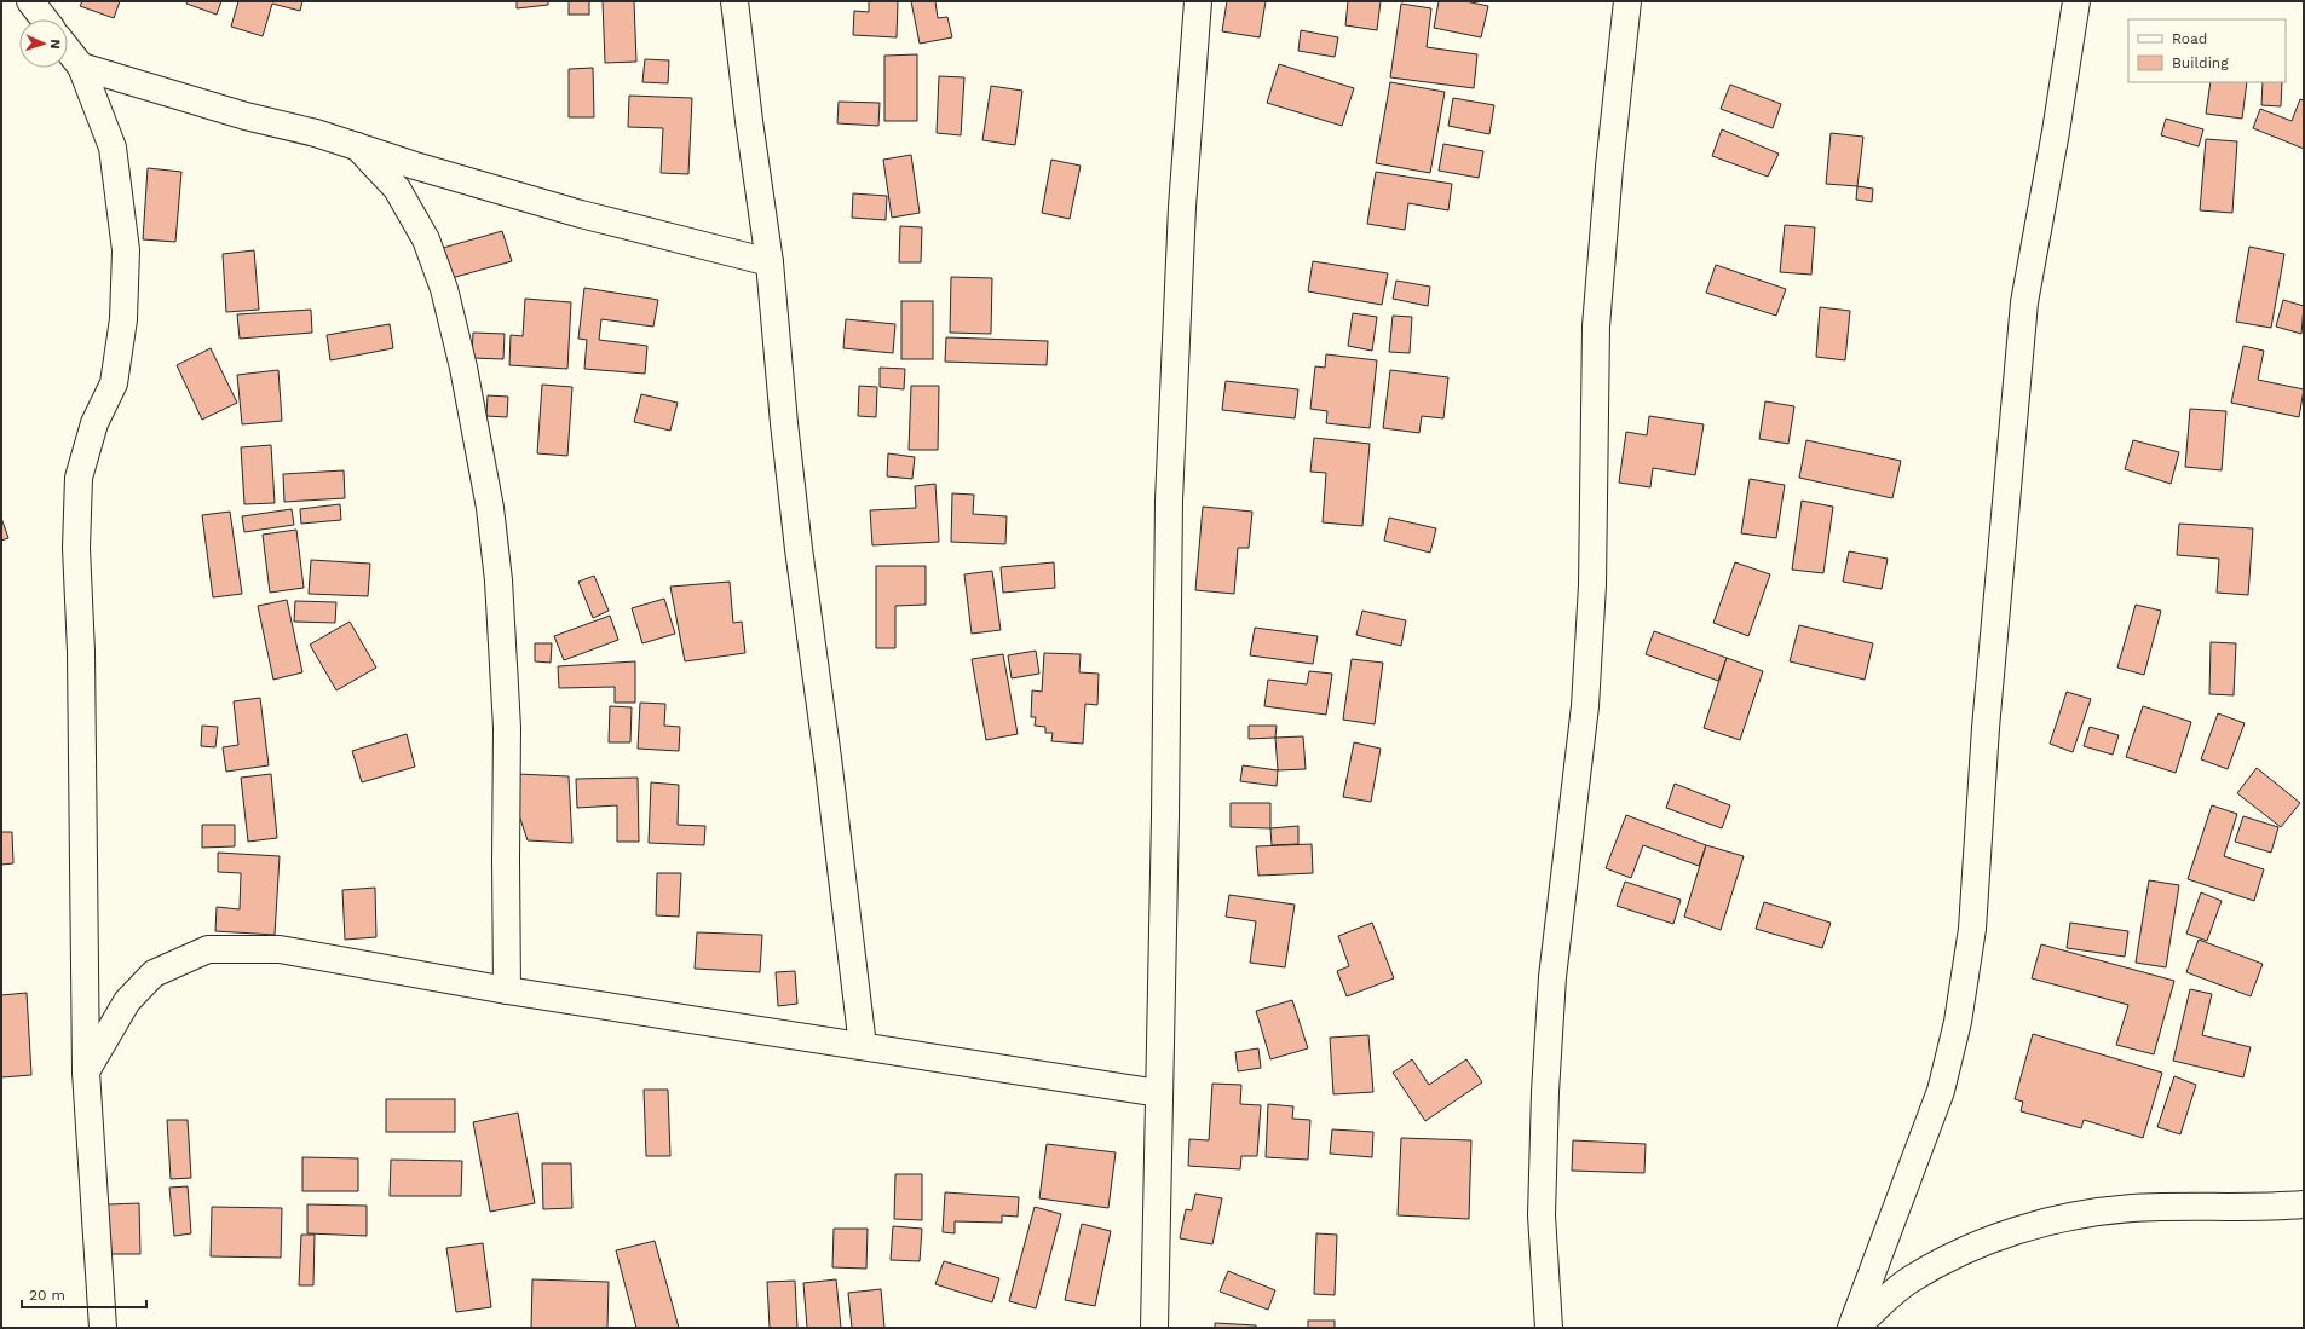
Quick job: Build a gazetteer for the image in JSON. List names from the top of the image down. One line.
{"legend":["Road","Building"],"scale_bar":"20 m","north":"right"}
